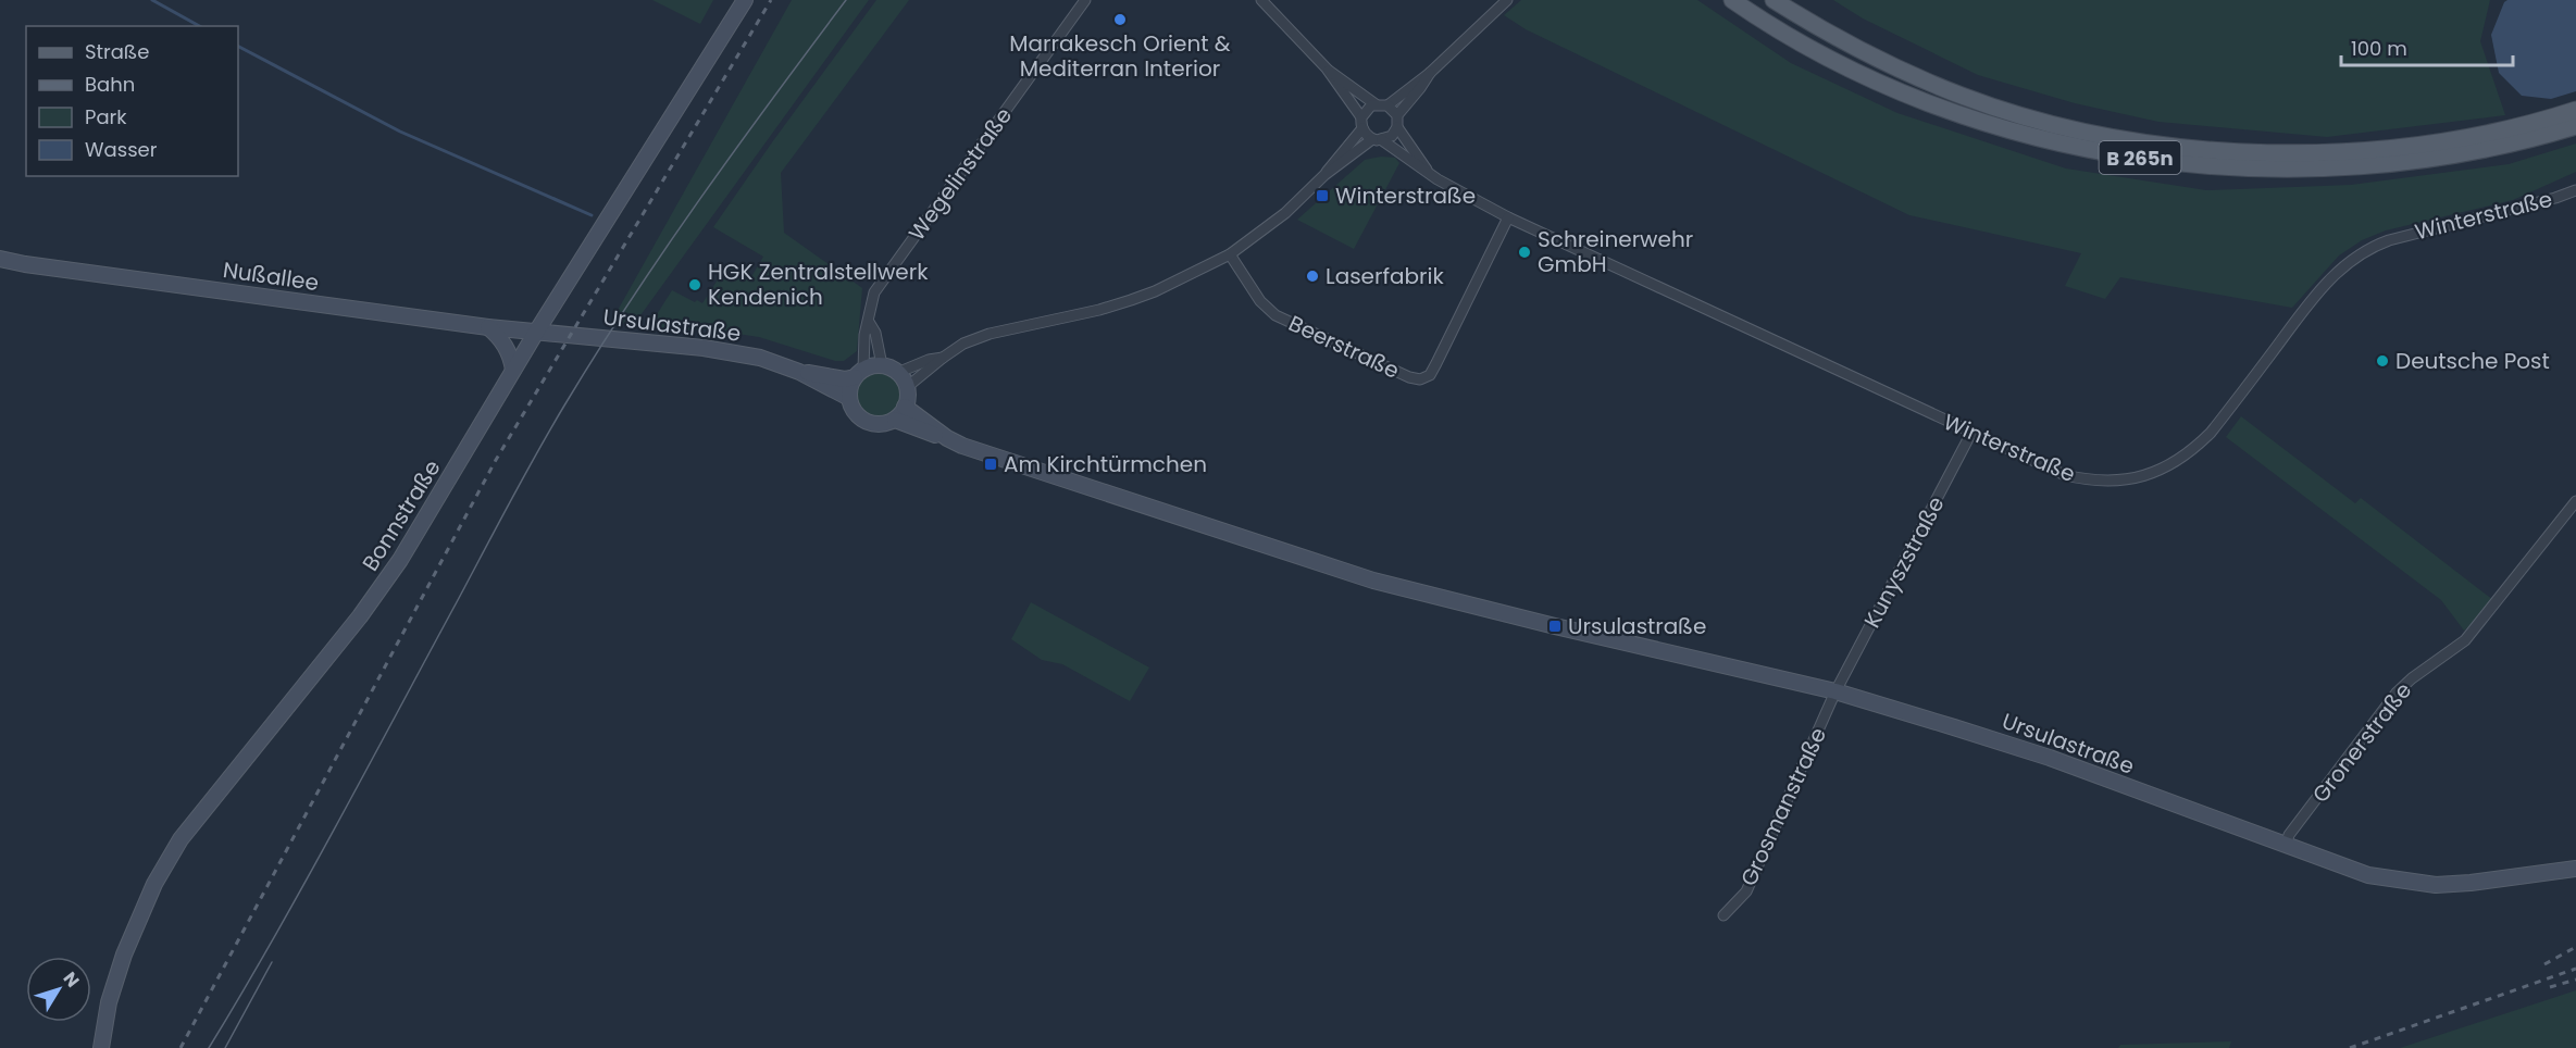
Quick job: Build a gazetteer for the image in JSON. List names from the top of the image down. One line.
{"streets":{"main road":["B 265n"],"street":["Wegelinstraße","Winterstraße","Nußallee","Ursulastraße","Beerstraße","Bonnstraße","Kunyszstraße","Gronerstraße","Grosmanstraße"]},"crossings":[["Wegelinstraße","Ursulastraße"],["Winterstraße","Beerstraße"],["Winterstraße","Kunyszstraße"],["Nußallee","Ursulastraße"],["Nußallee","Bonnstraße"],["Ursulastraße","Bonnstraße"],["Ursulastraße","Kunyszstraße"],["Ursulastraße","Gronerstraße"],["Ursulastraße","Grosmanstraße"],["Kunyszstraße","Grosmanstraße"]],"places":{"other":["Marrakesch Orient & Mediterran Interior","Schreinerwehr GmbH","Laserfabrik","HGK Zentralstellwerk Kendenich","Deutsche Post"],"transit":["Winterstraße","Am Kirchtürmchen","Ursulastraße"]},"legend":["Straße","Bahn","Park","Wasser"],"scale_bar":"100 m","north":"top right"}
